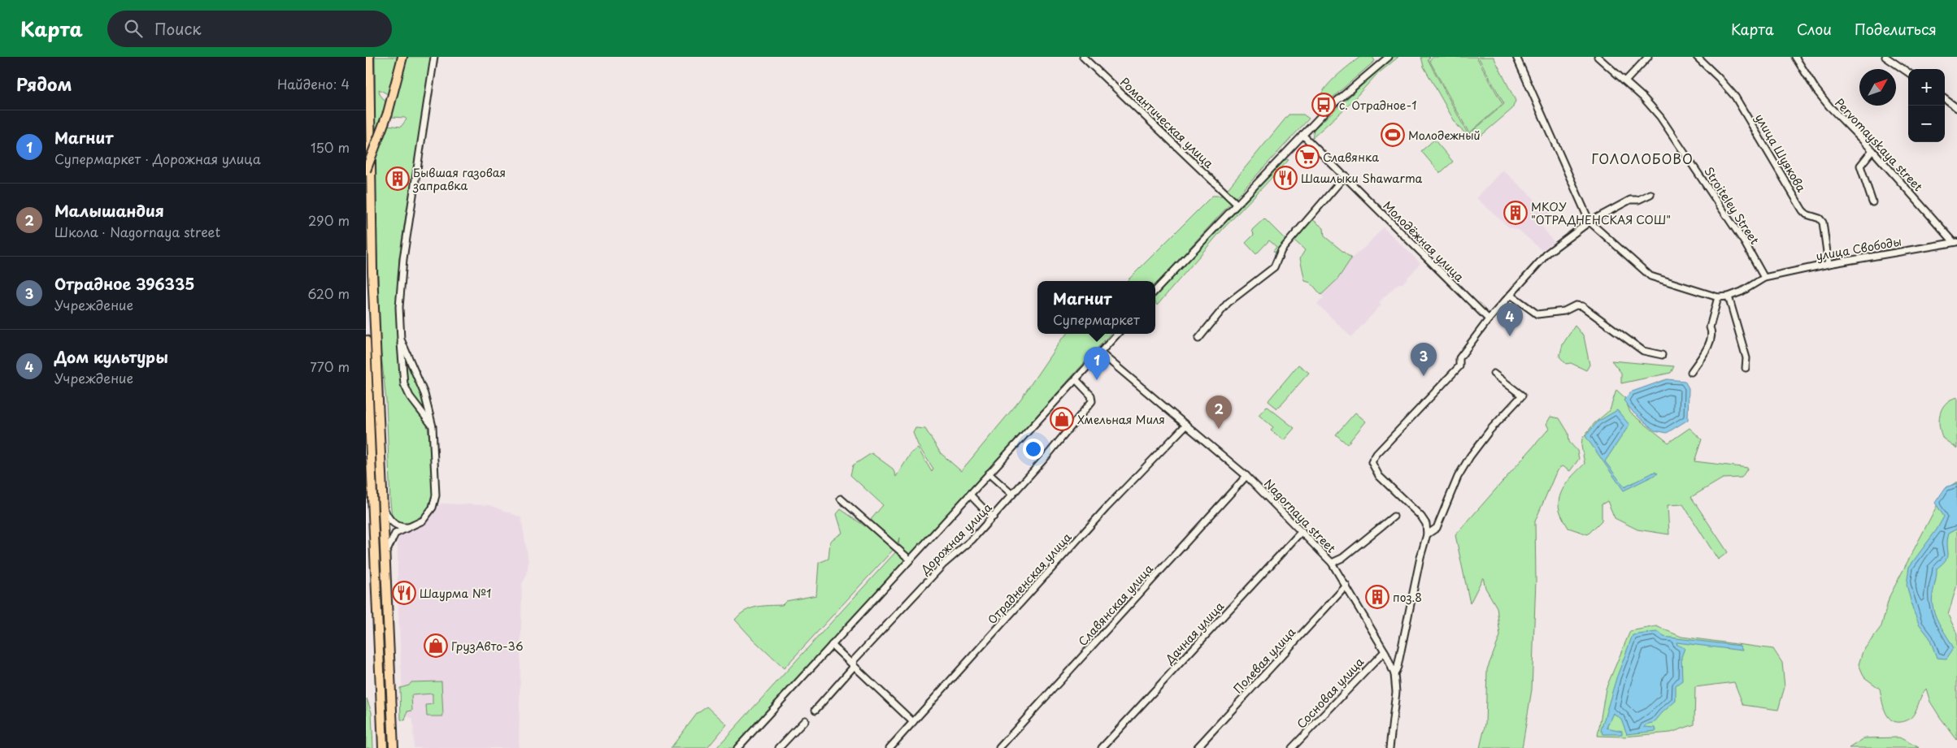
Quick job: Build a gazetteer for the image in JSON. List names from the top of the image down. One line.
{"streets":{"street":["Романтическая улица","Pervomayskaya street","улица Шуякова","Stroiteley Street","Молодёжная улица","улица Свободы","Nagornaya street","Дорожная улица","Отрадненская улица","Славянская улица","Дачная улица","Полевая улица","Сосновая улица"]},"crossings":[["Pervomayskaya street","улица Свободы"],["улица Шуякова","улица Свободы"],["Stroiteley Street","улица Свободы"],["Nagornaya street","Отрадненская улица"],["Nagornaya street","Славянская улица"],["Nagornaya street","Дачная улица"],["Nagornaya street","Полевая улица"],["Nagornaya street","Сосновая улица"]],"districts":["ГОЛОЛОБОВО"],"places":{"bus stop":["с. Отрадное-1"],"sports":["Молодежный"],"supermarket":["Славянка"],"restaurant":["Шашлыки Shawarma","Шаурма №1"],"building":["Бывшая газовая заправка","МКОУ \"ОТРАДНЕНСКАЯ СОШ\"","поз.8"],"shop":["Хмельная Миля","ГрузАвто-36"]},"north":"top right","page":{"header":"Карта","search":"Поиск","nav":["Карта","Слои","Поделиться"],"heading":["Рядом","Найдено: 4"],"map_buttons":["+","−"],"list":[{"mark":"1","name":"Магнит","note":"Супермаркет · Дорожная улица","value":"150 m"},{"mark":"2","name":"Малышандия","note":"Школа · Nagornaya street","value":"290 m"},{"mark":"3","name":"Отрадное 396335","note":"Учреждение","value":"620 m"},{"mark":"4","name":"Дом культуры","note":"Учреждение","value":"770 m"}],"popup":["Магнит","Супермаркет"],"pins":["4","3","1","2"]}}
